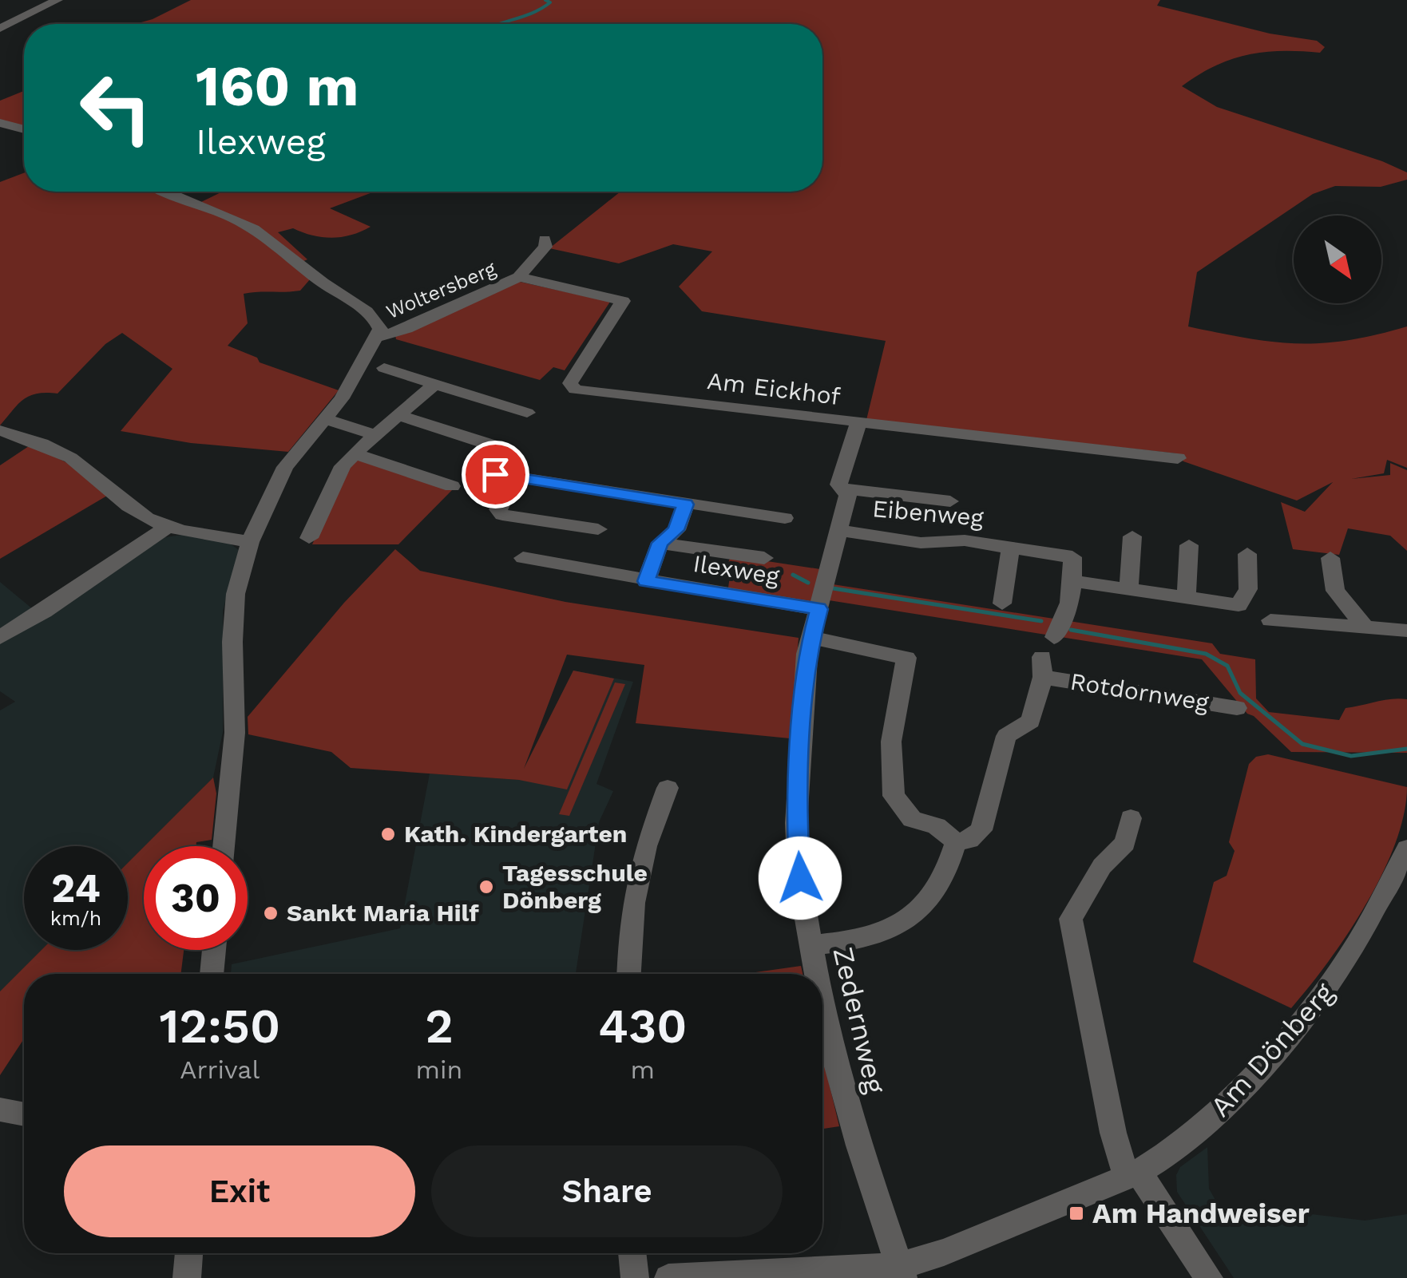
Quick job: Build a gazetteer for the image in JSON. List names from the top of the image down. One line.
{"streets":{"street":["Woltersberg","Am Eickhof","Eibenweg","Ilexweg","Rotdornweg","Zedernweg","Am Dönberg"]},"crossings":[["Woltersberg","Am Eickhof"],["Am Eickhof","Zedernweg"],["Eibenweg","Zedernweg"],["Ilexweg","Zedernweg"],["Zedernweg","Am Dönberg"]],"places":{"other":["Kath. Kindergarten","Tagesschule Dönberg","Sankt Maria Hilf"],"transit":["Am Handweiser"]},"north":"bottom right","page":{"turn":["160 m","Ilexweg"],"speed":"24 km/h","limit":"30","eta":["12:50","Arrival","2","min","430","m"],"buttons":["Exit","Share"]}}
